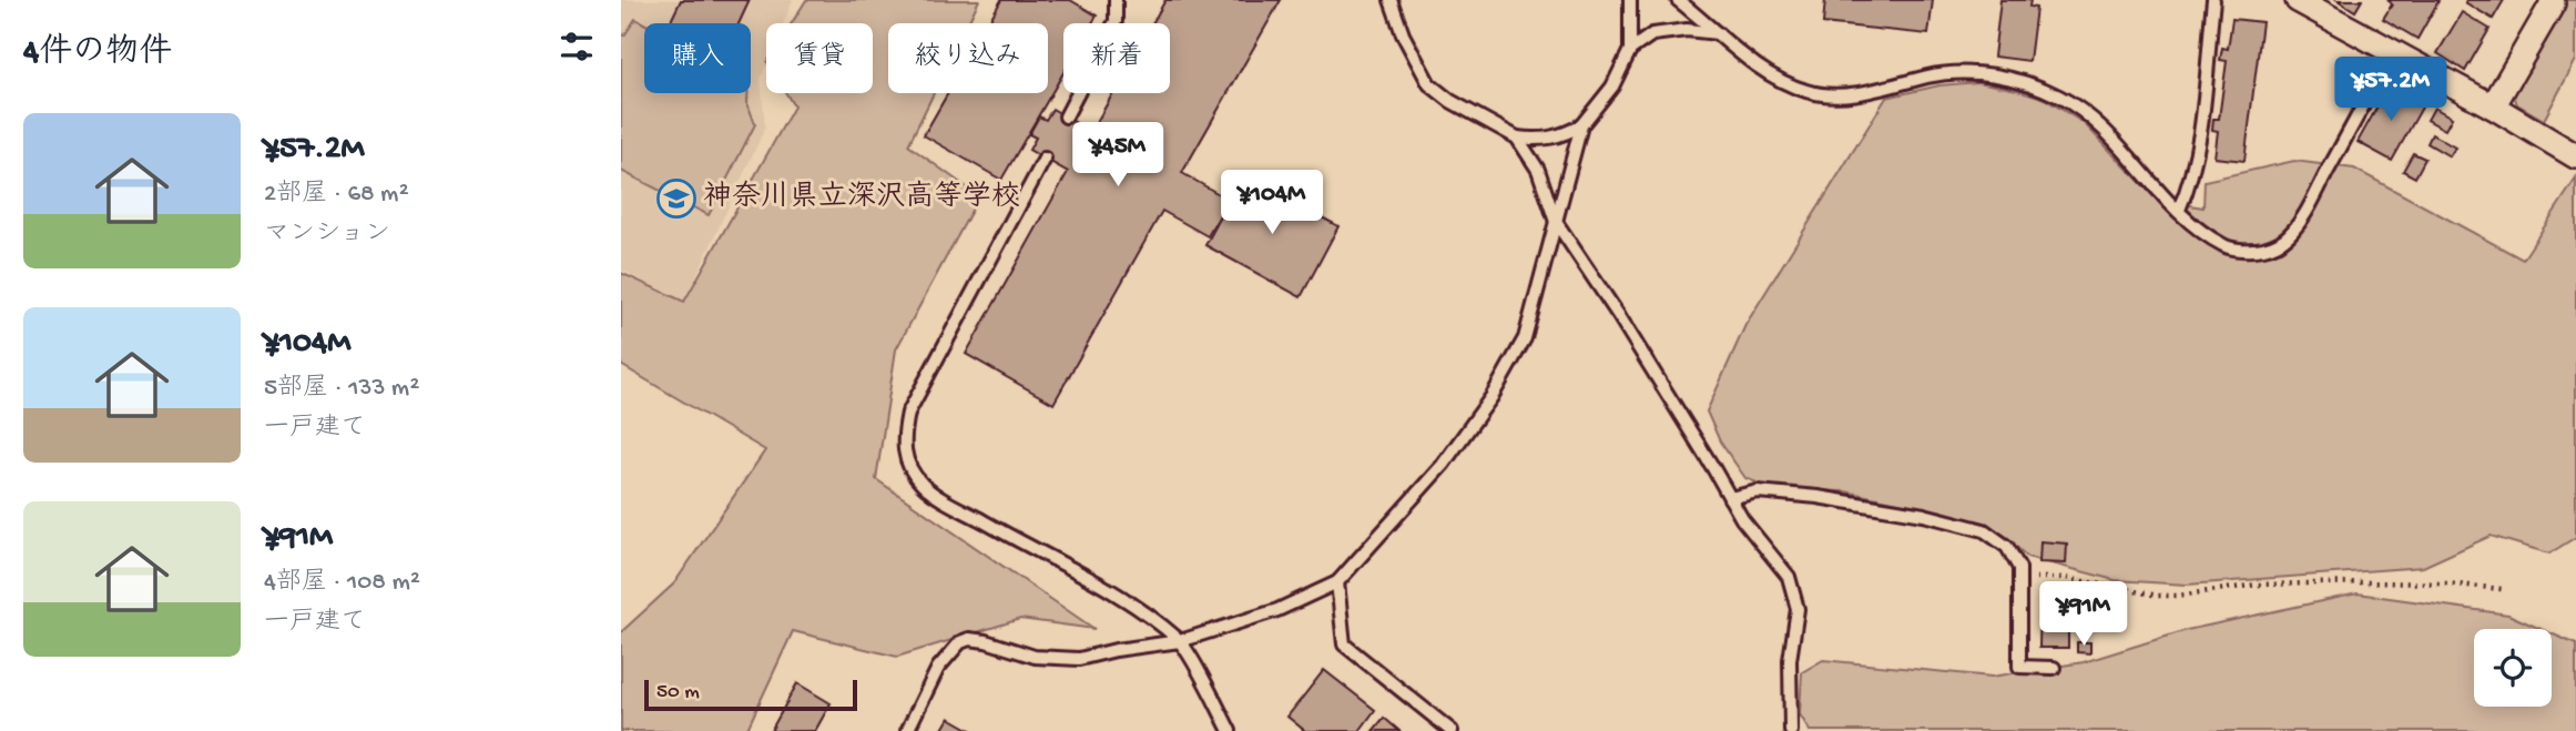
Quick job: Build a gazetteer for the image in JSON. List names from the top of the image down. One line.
{"places":{"school or university":["神奈川県立深沢高等学校"]},"scale_bar":"50 m","page":{"heading":"4件の物件","chip":["購入","賃貸","絞り込み","新着"],"price":["¥57.2M","¥45M","¥104M","¥91M"],"list":[{"name":"¥57.2M","note":"2部屋 · 68 m² · マンション"},{"name":"¥104M","note":"5部屋 · 133 m² · 一戸建て"},{"name":"¥91M","note":"4部屋 · 108 m² · 一戸建て"}],"scale":"50 m"}}
